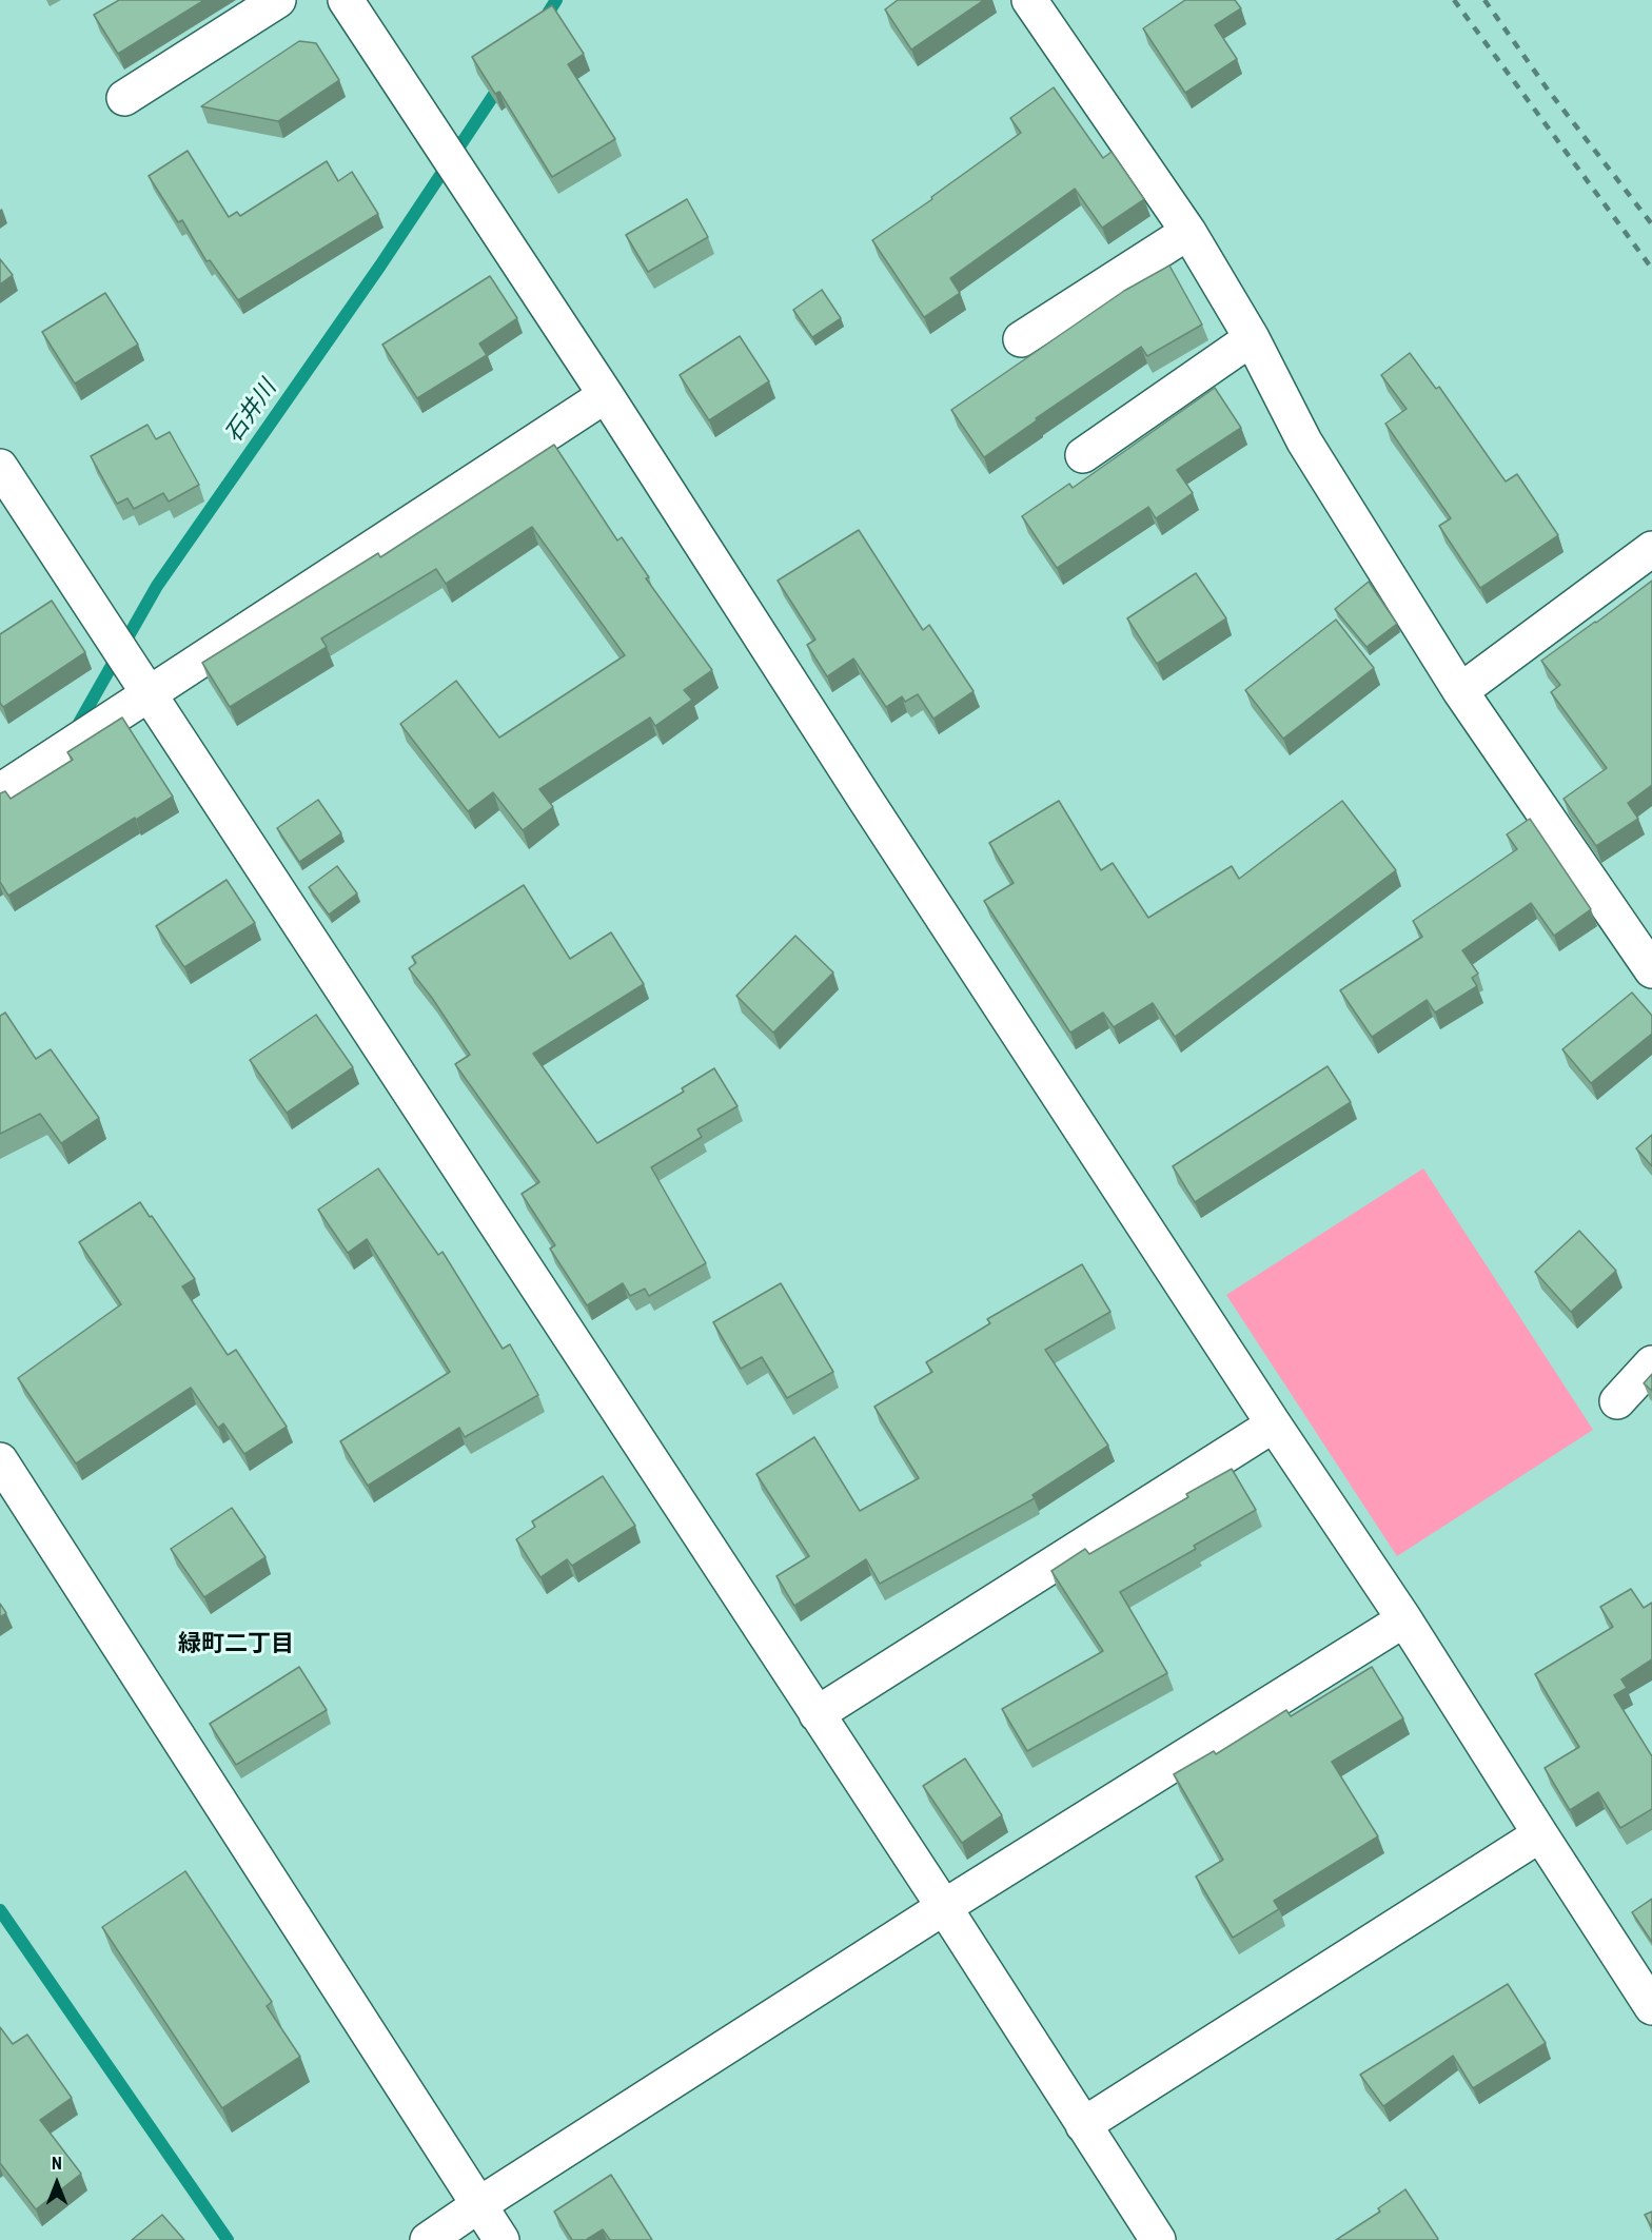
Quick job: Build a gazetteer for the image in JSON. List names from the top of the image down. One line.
{"districts":["緑町二丁目"],"water":["石井川"],"north":"top"}
